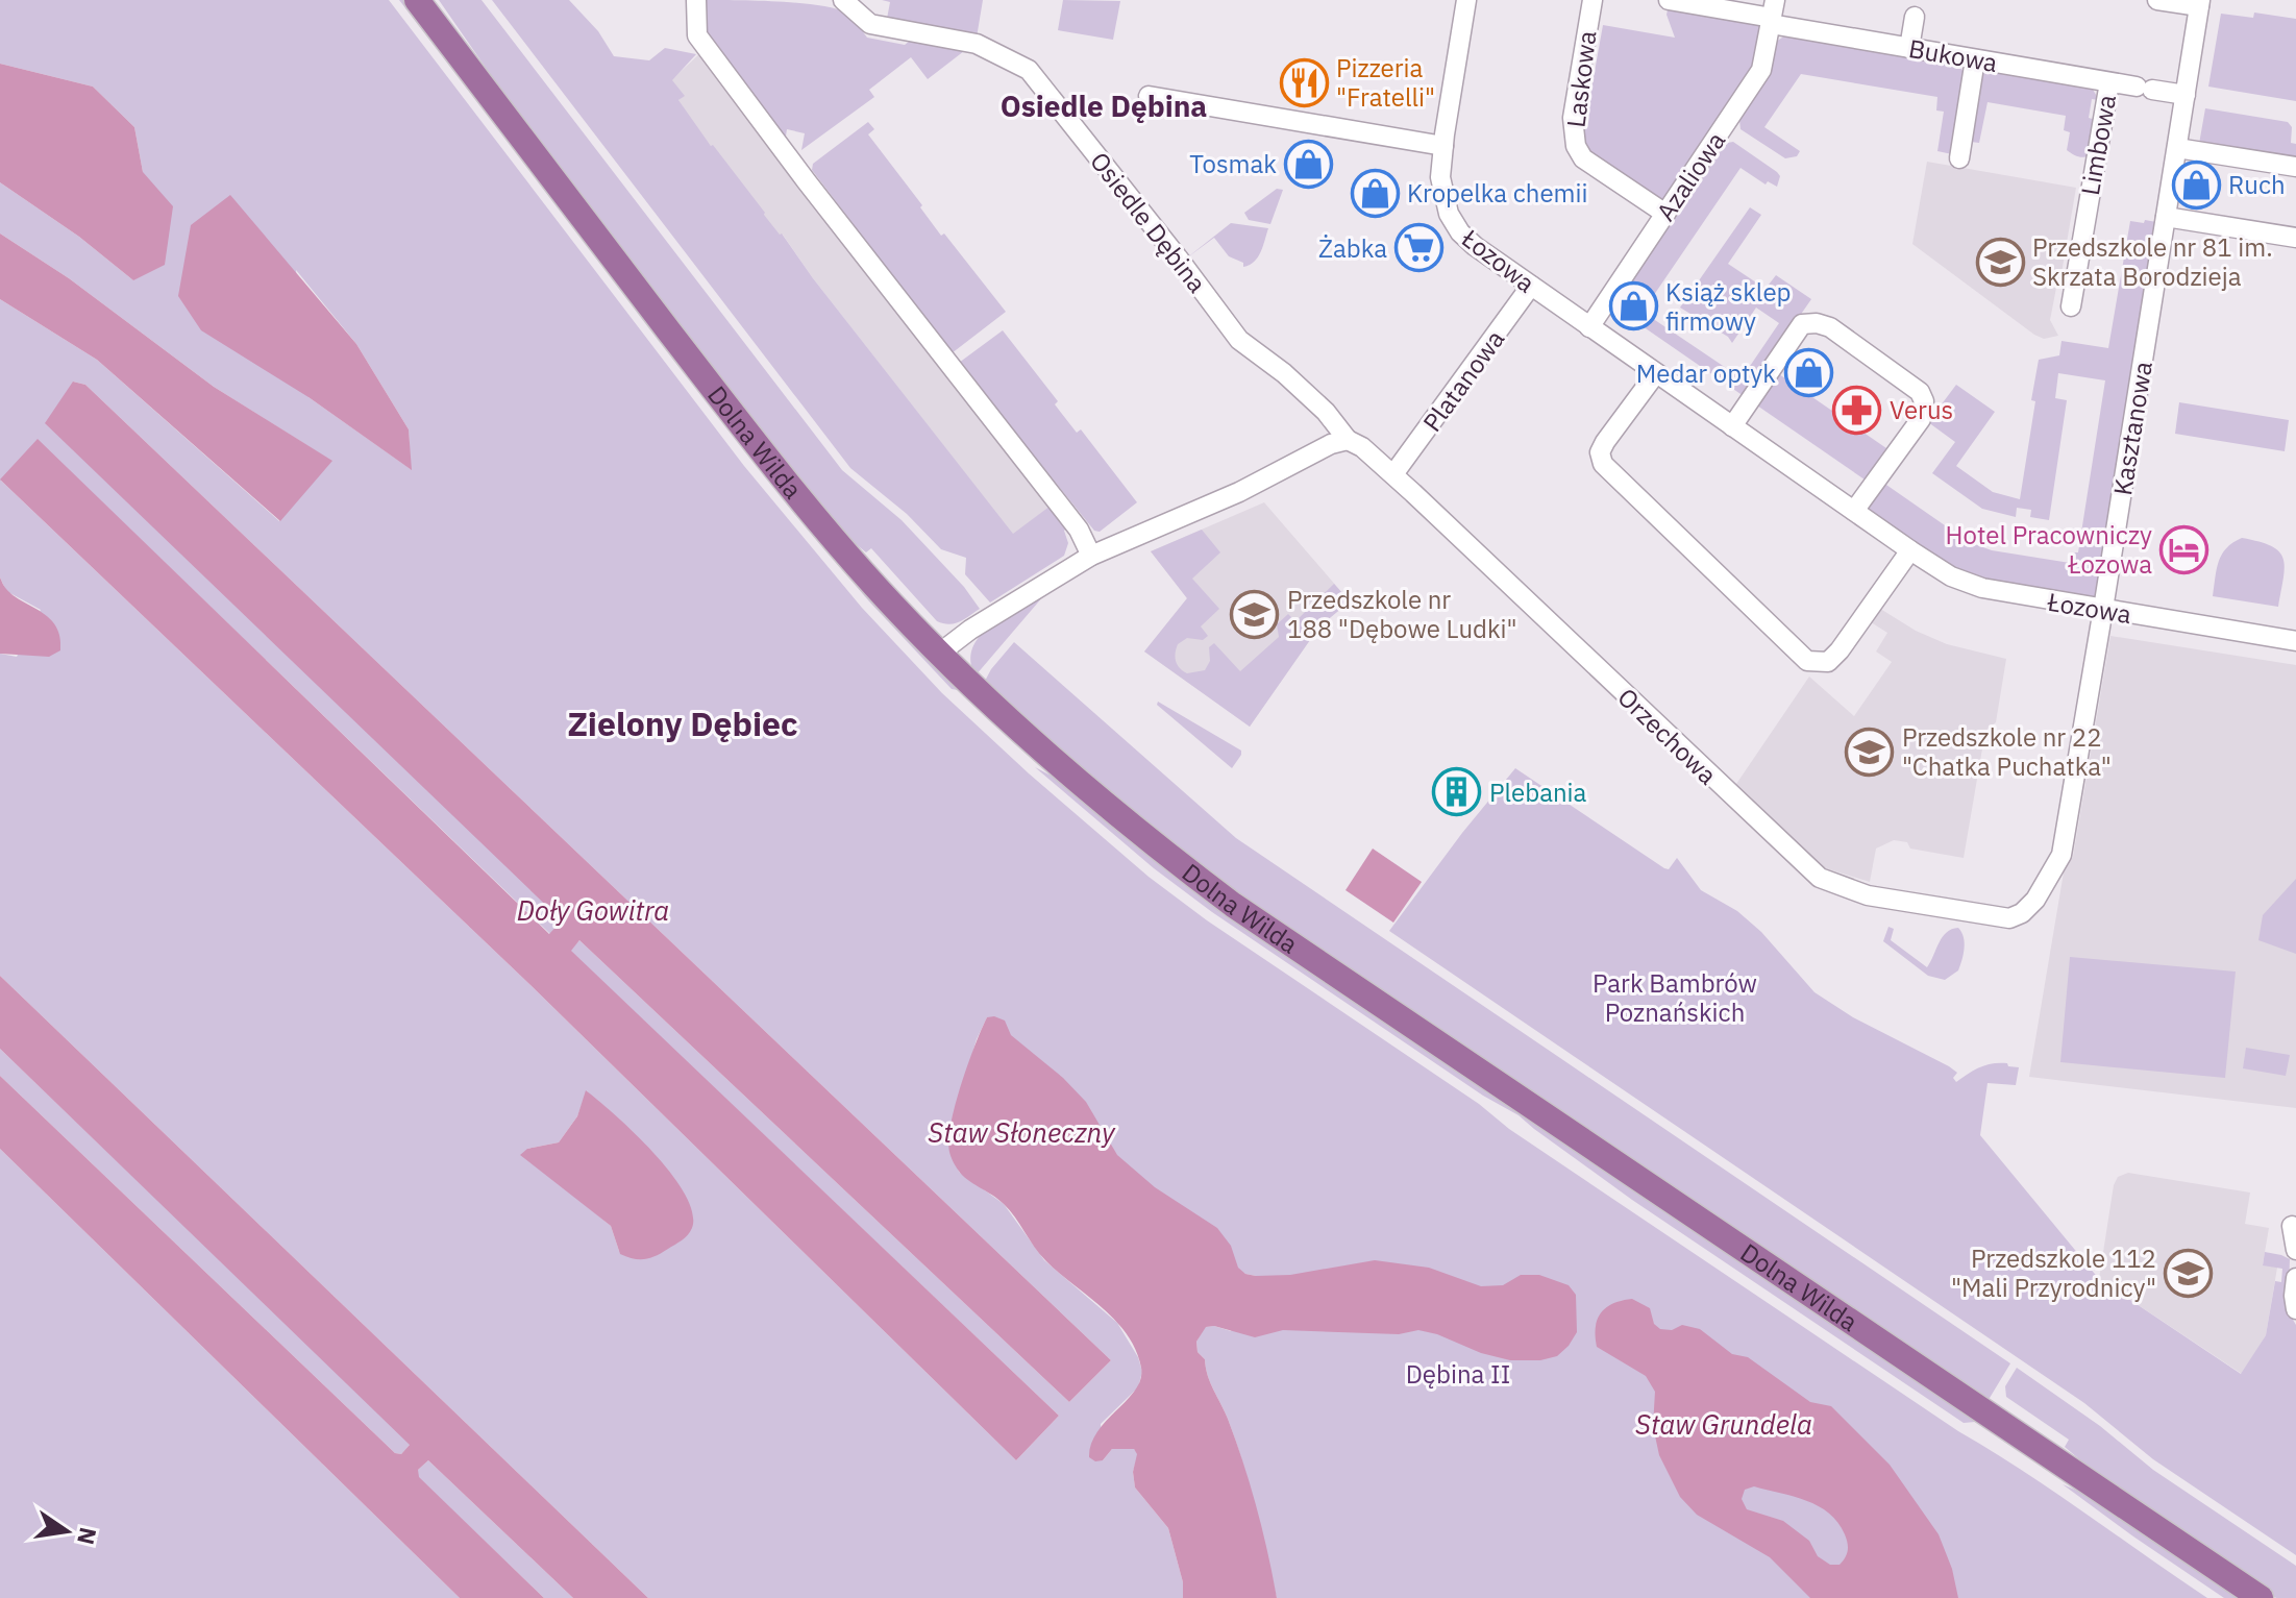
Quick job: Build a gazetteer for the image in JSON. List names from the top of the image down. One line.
{"streets":{"main road":["Dolna Wilda"],"street":["Bukowa","Laskowa","Limbowa","Azaliowa","Osiedle Dębina","Łozowa","Platanowa","Kasztanowa","Orzechowa"]},"crossings":[["Bukowa","Limbowa"],["Bukowa","Azaliowa"],["Bukowa","Kasztanowa"],["Laskowa","Azaliowa"],["Azaliowa","Łozowa"],["Osiedle Dębina","Orzechowa"],["Łozowa","Platanowa"],["Łozowa","Kasztanowa"],["Platanowa","Orzechowa"],["Kasztanowa","Orzechowa"]],"districts":["Osiedle Dębina","Zielony Dębiec"],"water":["Doły Gowitra","Staw Słoneczny","Staw Grundela"],"parks":["Park Bambrów Poznańskich","Dębina II"],"places":{"restaurant":["Pizzeria \"Fratelli\""],"shop":["Tosmak","Ruch","Kropelka chemii","Książ sklep firmowy","Medar optyk"],"supermarket":["Żabka"],"school or university":["Przedszkole nr 81 im. Skrzata Borodzieja","Przedszkole nr 188 \"Dębowe Ludki\"","Przedszkole nr 22 \"Chatka Puchatka\"","Przedszkole 112 \"Mali Przyrodnicy\""],"pharmacy":["Verus"],"hotel":["Hotel Pracowniczy Łozowa"],"building":["Plebania"]},"north":"right"}
